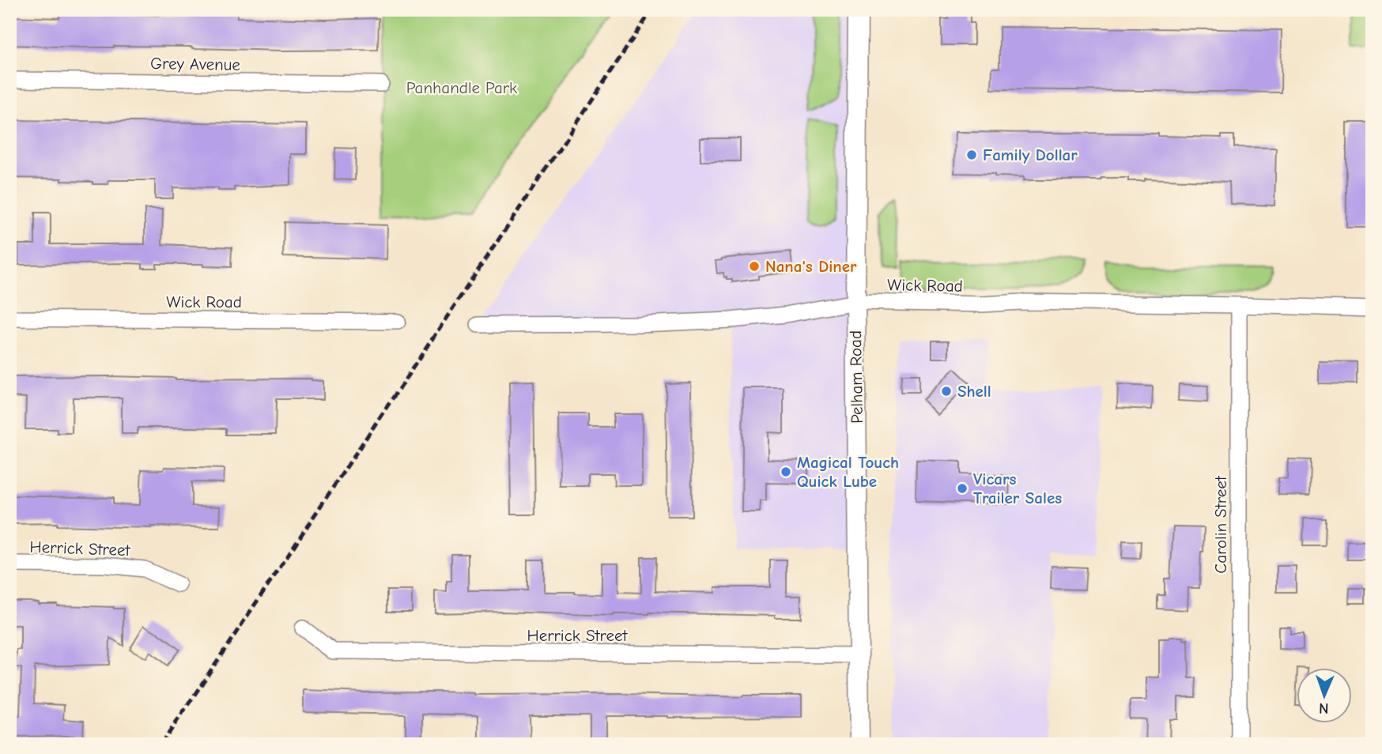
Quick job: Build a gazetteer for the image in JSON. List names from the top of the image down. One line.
{"streets":{"main road":["Pelham Road"],"street":["Grey Avenue","Wick Road","Carolin Street","Herrick Street"]},"crossings":[["Wick Road","Pelham Road"],["Wick Road","Carolin Street"],["Pelham Road","Herrick Street"]],"parks":["Panhandle Park"],"places":["Family Dollar","Nana's Diner","Shell","Magical Touch Quick Lube","Vicars Trailer Sales"],"north":"bottom"}
